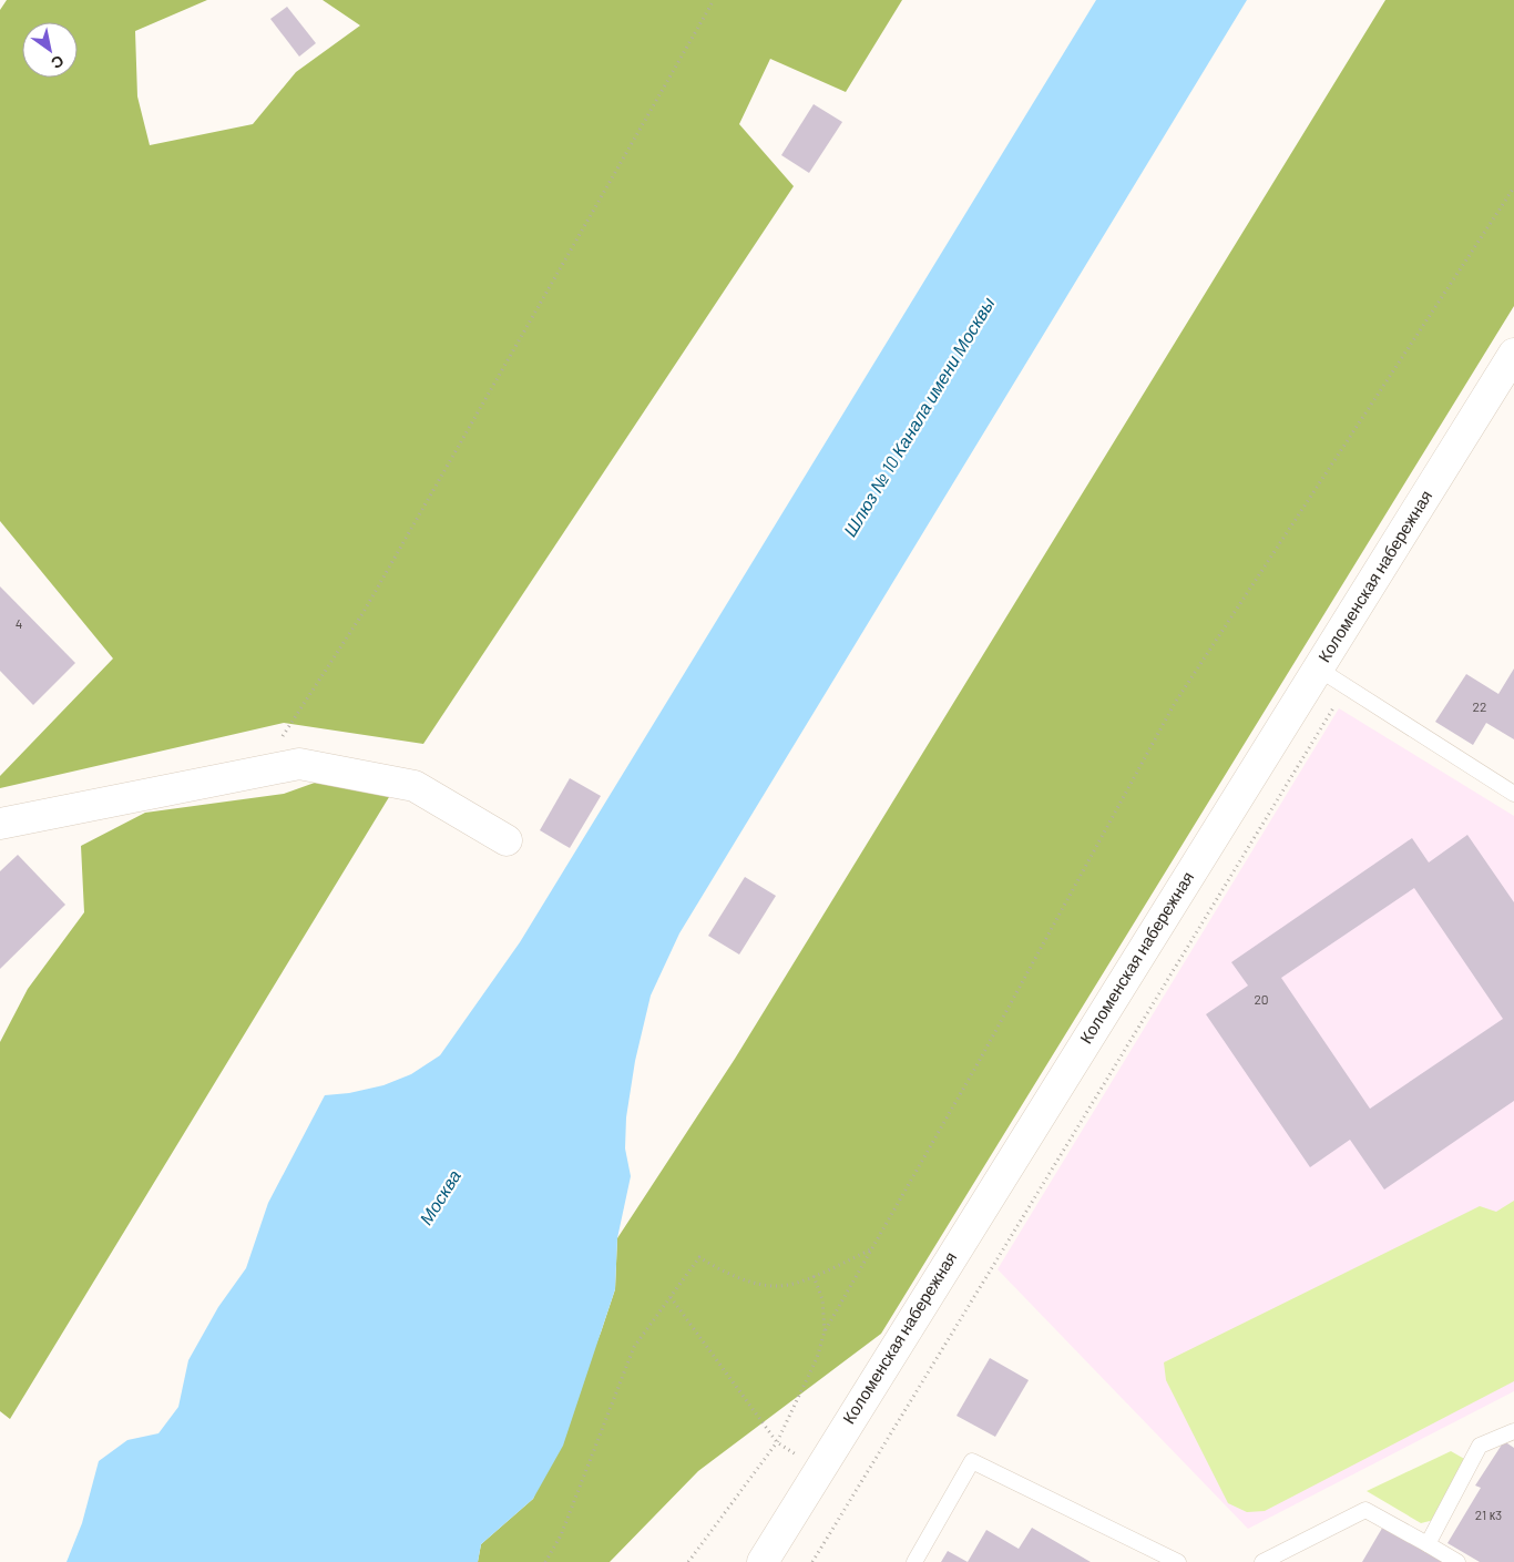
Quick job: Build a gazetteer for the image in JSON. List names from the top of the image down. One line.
{"streets":{"street":["Коломенская набережная"]},"water":["Шлюз № 10 Канала имени Москвы","Москва"],"house_numbers":["4","22","20","21 к3"],"north":"bottom right"}
